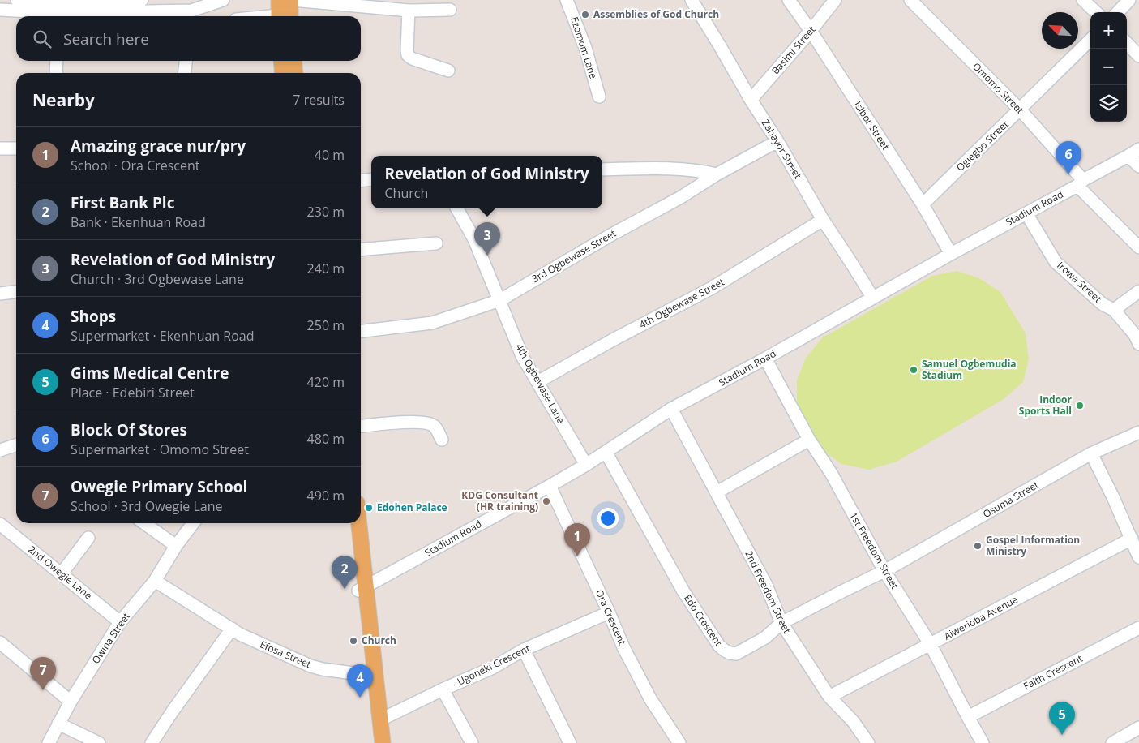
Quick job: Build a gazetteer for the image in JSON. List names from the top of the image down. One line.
{"streets":{"street":["Ezomom Lane","Basimi Street","Omomo Street","Isibor Street","Ogiegbo Street","Zabayor Street","Stadium Road","3rd Ogbewase Street","Irowa Street","4th Ogbewase Street","4th Ogbewase Lane","Osuma Street","1st Freedom Street","2nd Owegie Lane","2nd Freedom Street","Ora Crescent","Aiwerioba Avenue","Edo Crescent","Owina Street","Efosa Street","Ugoneki Crescent","Faith Crescent"]},"crossings":[["Basimi Street","Isibor Street"],["Basimi Street","Zabayor Street"],["Omomo Street","Ogiegbo Street"],["Omomo Street","Stadium Road"],["Isibor Street","Ogiegbo Street"],["Isibor Street","Stadium Road"],["Zabayor Street","Stadium Road"],["Zabayor Street","3rd Ogbewase Street"],["Zabayor Street","4th Ogbewase Street"],["Stadium Road","Irowa Street"],["Stadium Road","4th Ogbewase Lane"],["Stadium Road","1st Freedom Street"],["Stadium Road","2nd Freedom Street"],["Stadium Road","Ora Crescent"],["Stadium Road","Edo Crescent"],["3rd Ogbewase Street","4th Ogbewase Lane"],["4th Ogbewase Street","4th Ogbewase Lane"],["Osuma Street","1st Freedom Street"],["Osuma Street","Edo Crescent"],["1st Freedom Street","Aiwerioba Avenue"],["1st Freedom Street","Edo Crescent"],["1st Freedom Street","Faith Crescent"],["2nd Owegie Lane","Owina Street"],["2nd Freedom Street","Aiwerioba Avenue"],["2nd Freedom Street","Edo Crescent"],["Ora Crescent","Ugoneki Crescent"],["Owina Street","Efosa Street"]],"places":["Assemblies of God Church","Samuel Ogbemudia Stadium","Indoor Sports Hall","KDG Consultant (HR training)","Edohen Palace","Gospel Information Ministry","Church"],"north":"top left","page":{"map_buttons":["+","−"],"search":"Search here","heading":["Nearby","7 results"],"list":[{"mark":"1","name":"Amazing grace nur/pry","note":"School · Ora Crescent","value":"40 m"},{"mark":"2","name":"First Bank Plc","note":"Bank · Ekenhuan Road","value":"230 m"},{"mark":"3","name":"Revelation of God Ministry","note":"Church · 3rd Ogbewase Lane","value":"240 m"},{"mark":"4","name":"Shops","note":"Supermarket · Ekenhuan Road","value":"250 m"},{"mark":"5","name":"Gims Medical Centre","note":"Place · Edebiri Street","value":"420 m"},{"mark":"6","name":"Block Of Stores","note":"Supermarket · Omomo Street","value":"480 m"},{"mark":"7","name":"Owegie Primary School","note":"School · 3rd Owegie Lane","value":"490 m"}],"pins":["6","3","1","2","7","4","5"],"popup":["Revelation of God Ministry","Church"]}}
